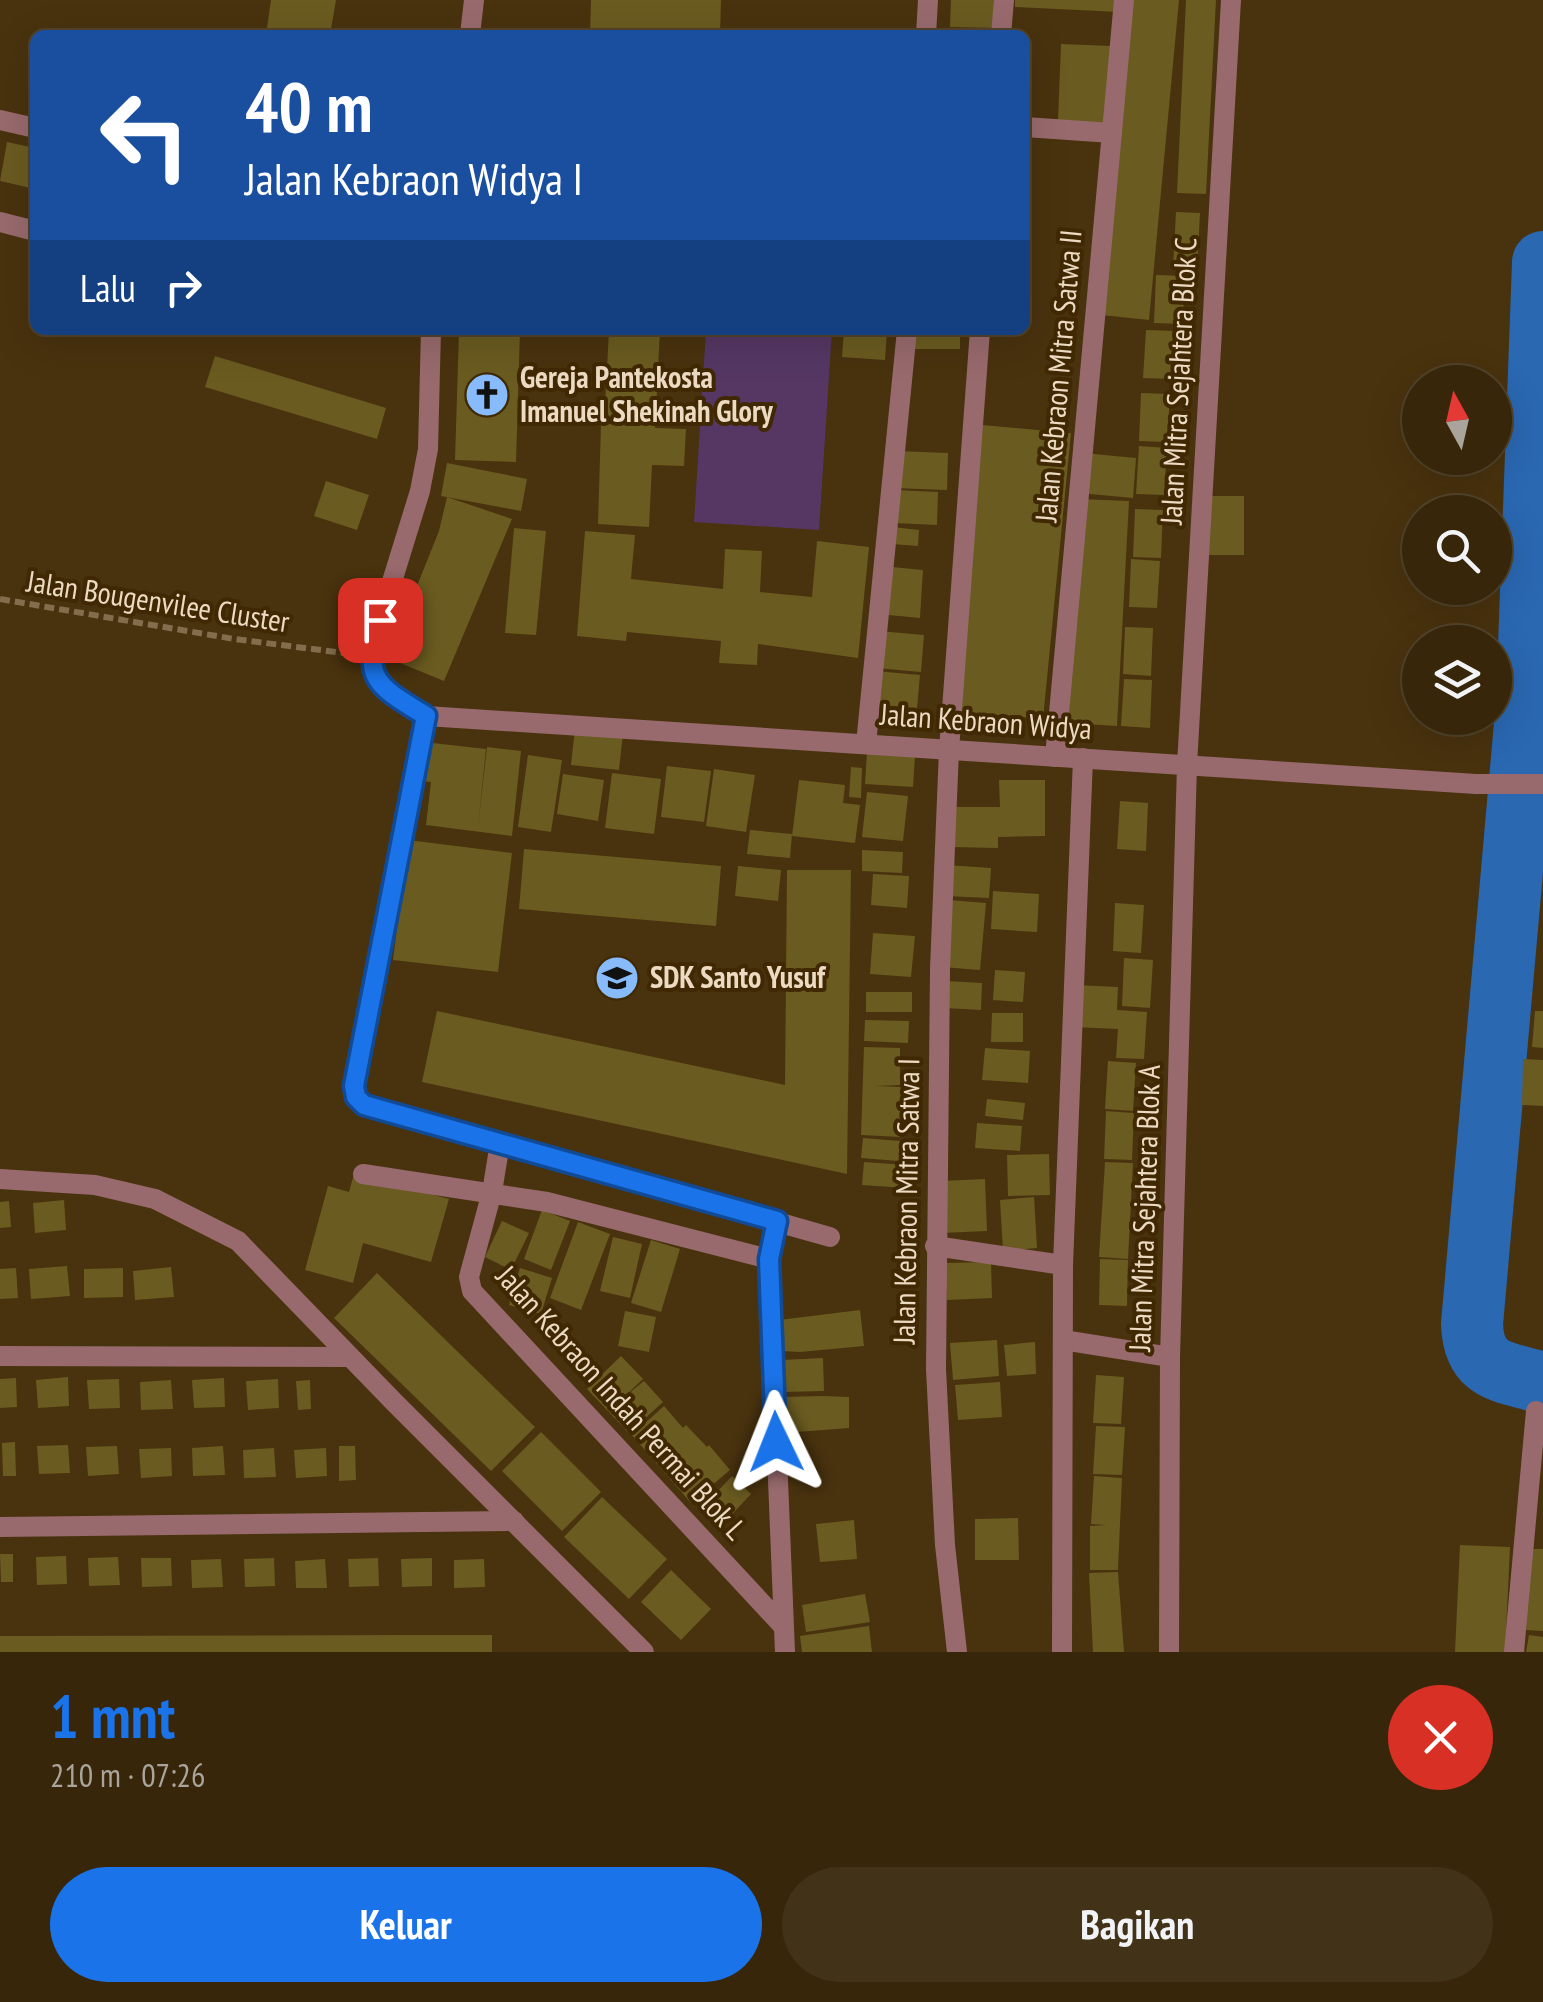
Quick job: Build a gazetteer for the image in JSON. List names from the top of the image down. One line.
{"streets":{"street":["Jalan Kebraon Mitra Satwa II","Jalan Mitra Sejahtera Blok C","Jalan Kebraon Widya","Jalan Kebraon Mitra Satwa I","Jalan Mitra Sejahtera Blok A","Jalan Kebraon Indah Permai Blok L"],"path":["Jalan Bougenvilee Cluster"]},"crossings":[["Jalan Kebraon Mitra Satwa II","Jalan Kebraon Widya"],["Jalan Mitra Sejahtera Blok C","Jalan Kebraon Widya"],["Jalan Mitra Sejahtera Blok C","Jalan Mitra Sejahtera Blok A"],["Jalan Kebraon Widya","Jalan Kebraon Mitra Satwa I"],["Jalan Kebraon Widya","Jalan Mitra Sejahtera Blok A"]],"places":{"church":["Gereja Pantekosta Imanuel Shekinah Glory"],"school or university":["SDK Santo Yusuf"]},"north":"top","page":{"turn":["40 m","Jalan Kebraon Widya I"],"then":"Lalu","heading":["1 mnt","210 m · 07:26"],"buttons":["Keluar","Bagikan"]}}
